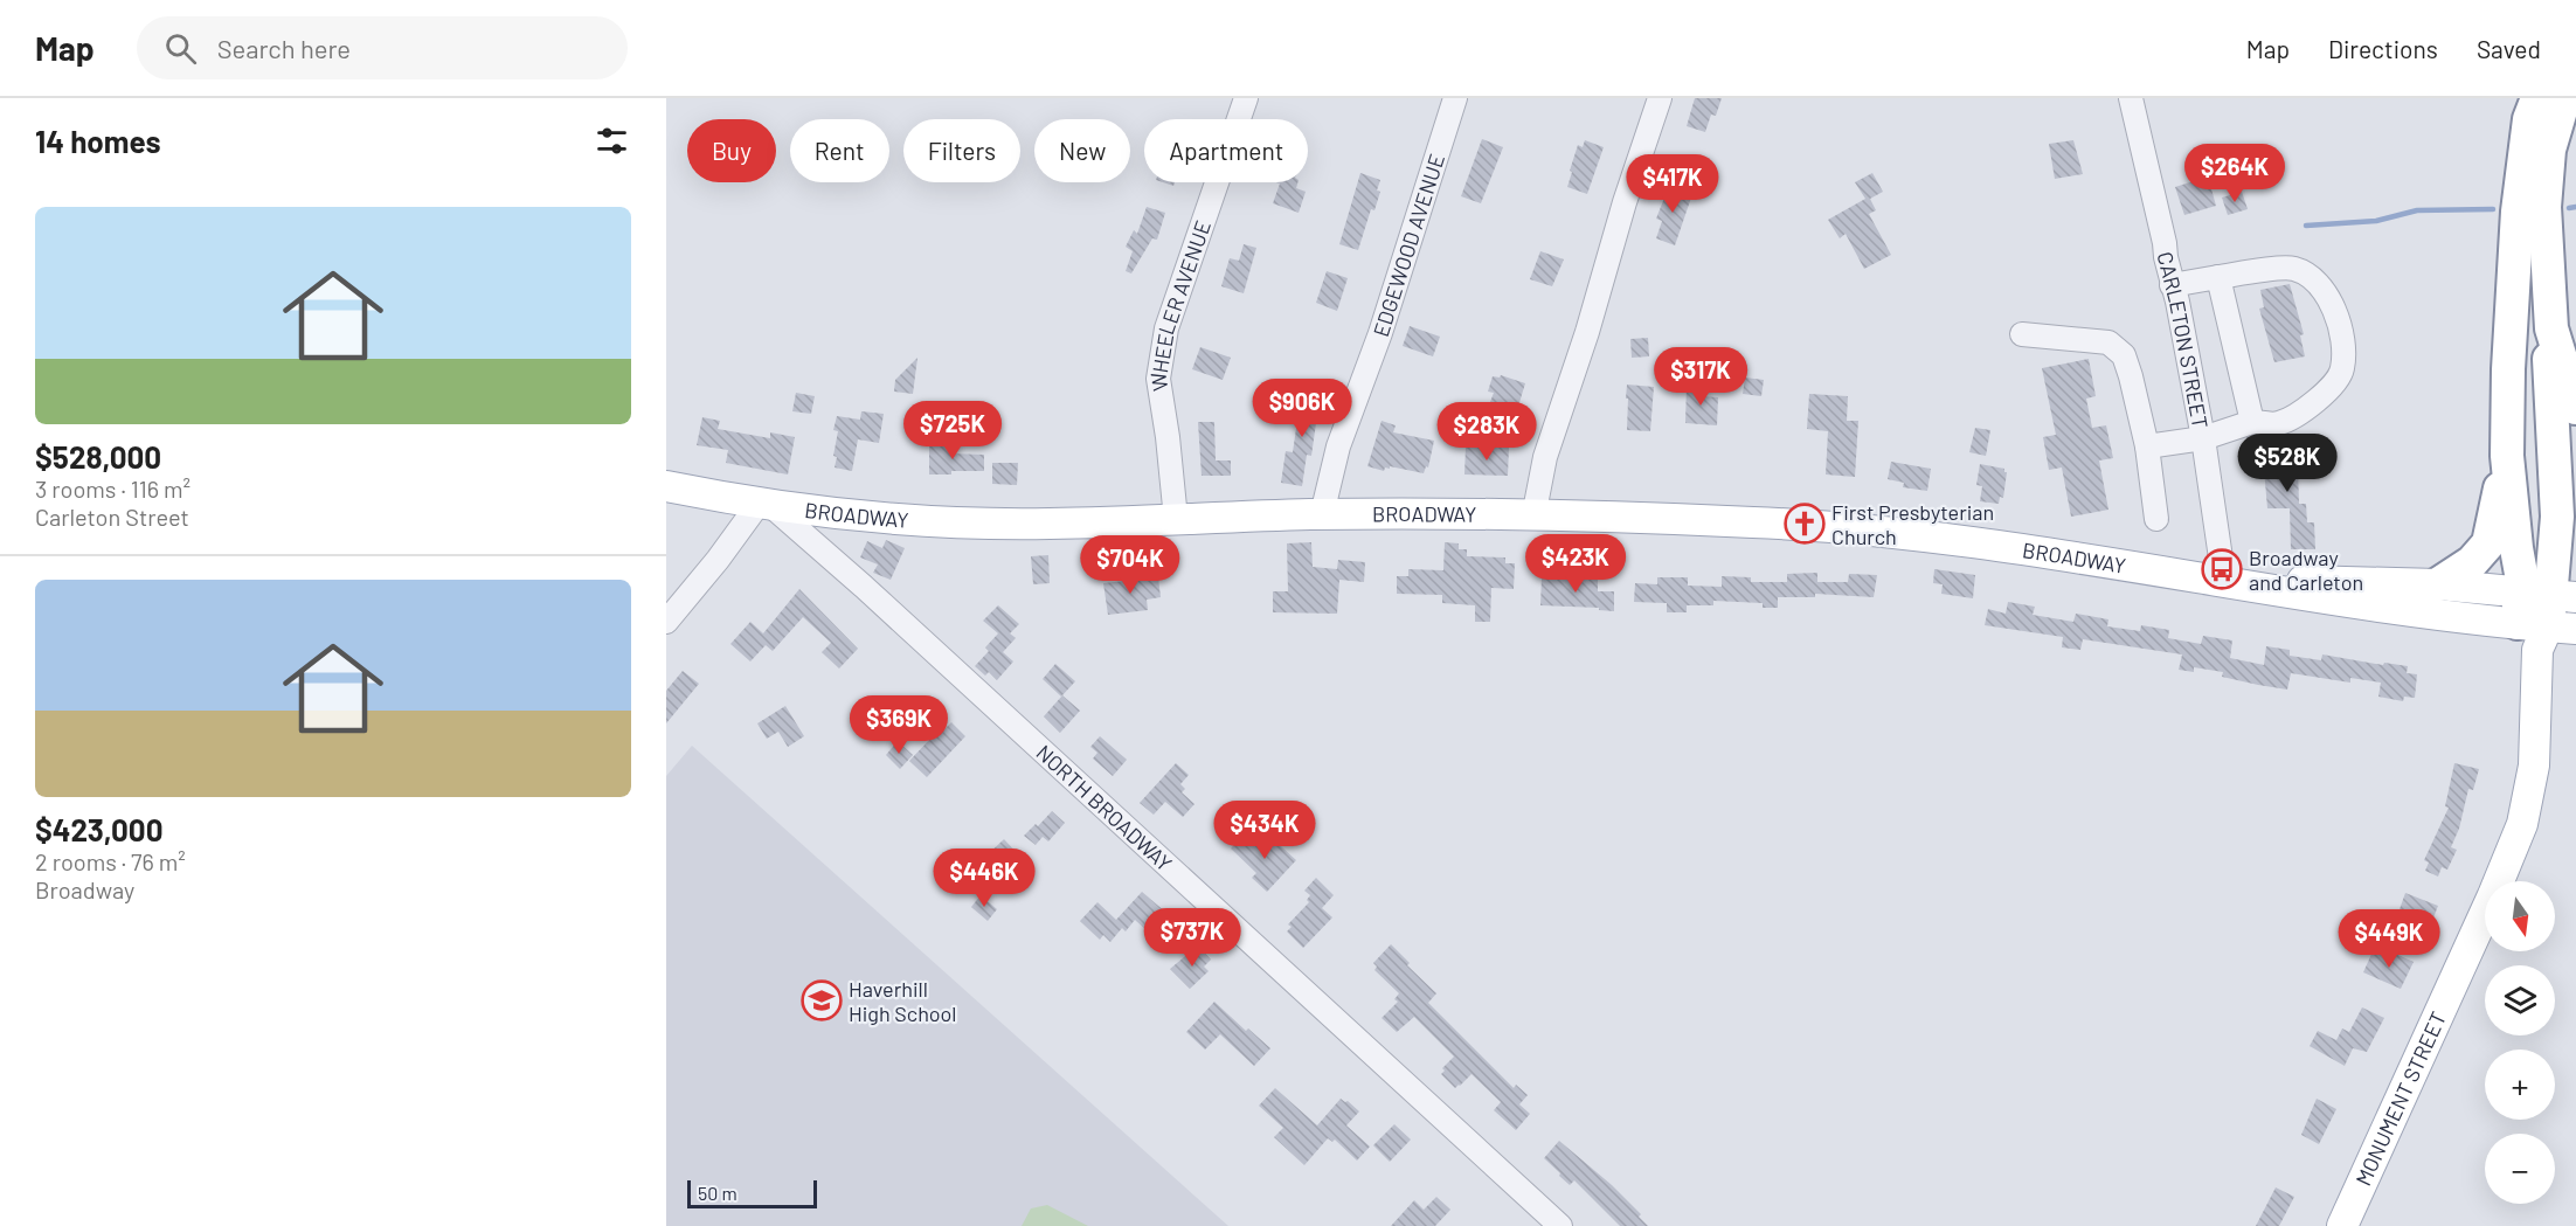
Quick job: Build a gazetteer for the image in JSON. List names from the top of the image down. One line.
{"streets":{"main road":["BROADWAY","MONUMENT STREET"],"street":["EDGEWOOD AVENUE","WHEELER AVENUE","CARLETON STREET","NORTH BROADWAY"]},"crossings":[["EDGEWOOD AVENUE","BROADWAY"],["WHEELER AVENUE","BROADWAY"],["CARLETON STREET","BROADWAY"],["BROADWAY","NORTH BROADWAY"],["BROADWAY","MONUMENT STREET"]],"places":{"church":["First Presbyterian Church"],"bus stop":["Broadway and Carleton"],"school or university":["Haverhill High School"]},"scale_bar":"50 m","north":"bottom","page":{"header":"Map","search":"Search here","nav":["Map","Directions","Saved"],"heading":"14 homes","chip":["Buy","Rent","Filters","New","Apartment"],"price":["$264K","$417K","$317K","$906K","$725K","$283K","$528K","$423K","$704K","$369K","$434K","$446K","$737K","$449K"],"list":[{"name":"$528,000","note":"3 rooms · 116 m² · Carleton Street"},{"name":"$423,000","note":"2 rooms · 76 m² · Broadway"}],"map_buttons":["+","−"],"scale":"50 m"}}
